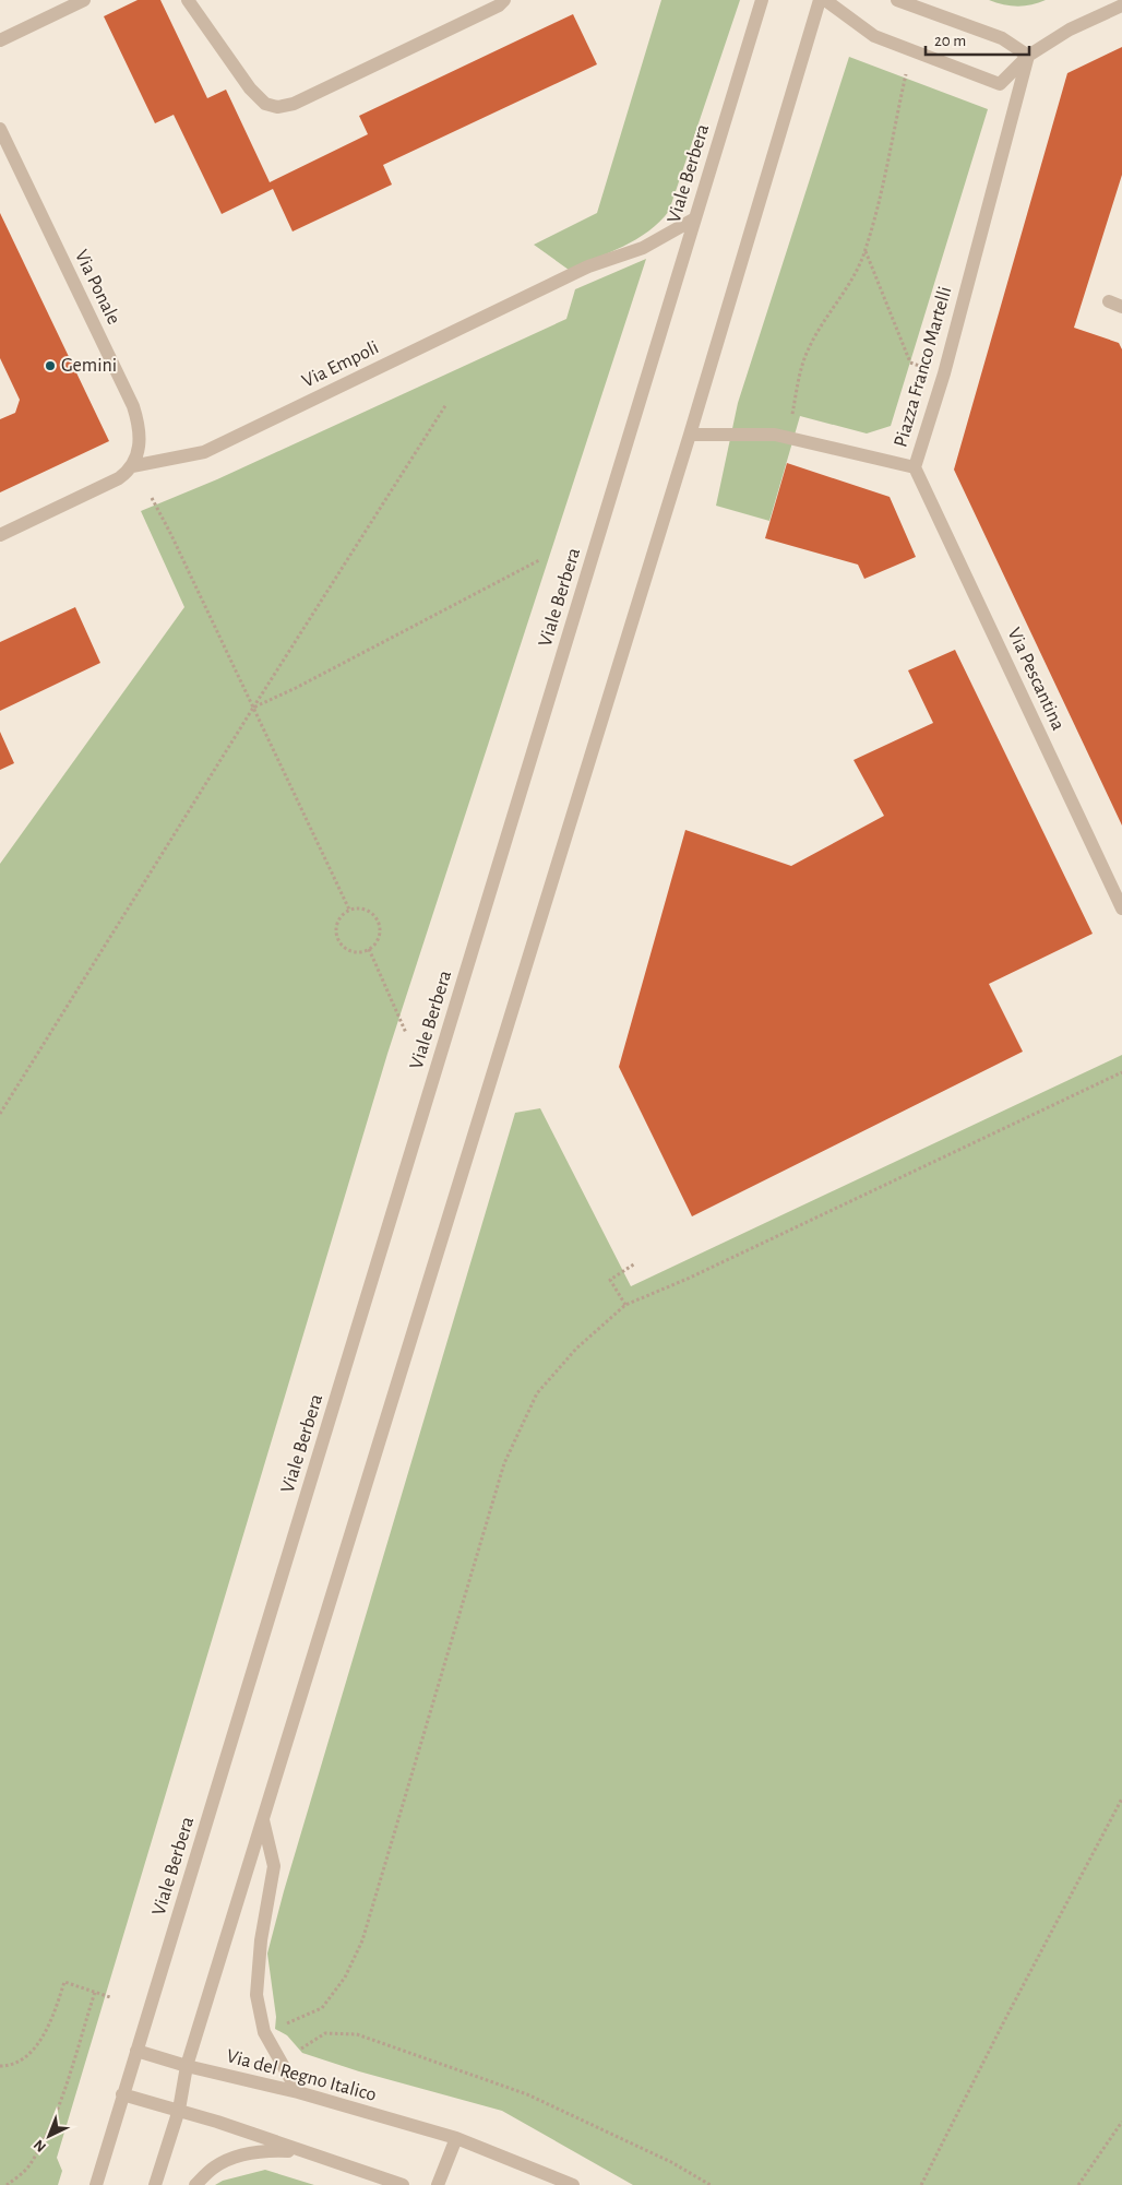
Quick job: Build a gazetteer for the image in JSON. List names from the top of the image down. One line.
{"streets":{"street":["Viale Berbera","Via Ponale","Via Empoli","Piazza Franco Martelli","Via Pescantina","Via del Regno Italico"]},"crossings":[["Viale Berbera","Via Empoli"],["Viale Berbera","Via del Regno Italico"],["Via Ponale","Via Empoli"],["Piazza Franco Martelli","Via Pescantina"]],"places":["Gemini"],"scale_bar":"20 m","north":"bottom left"}
